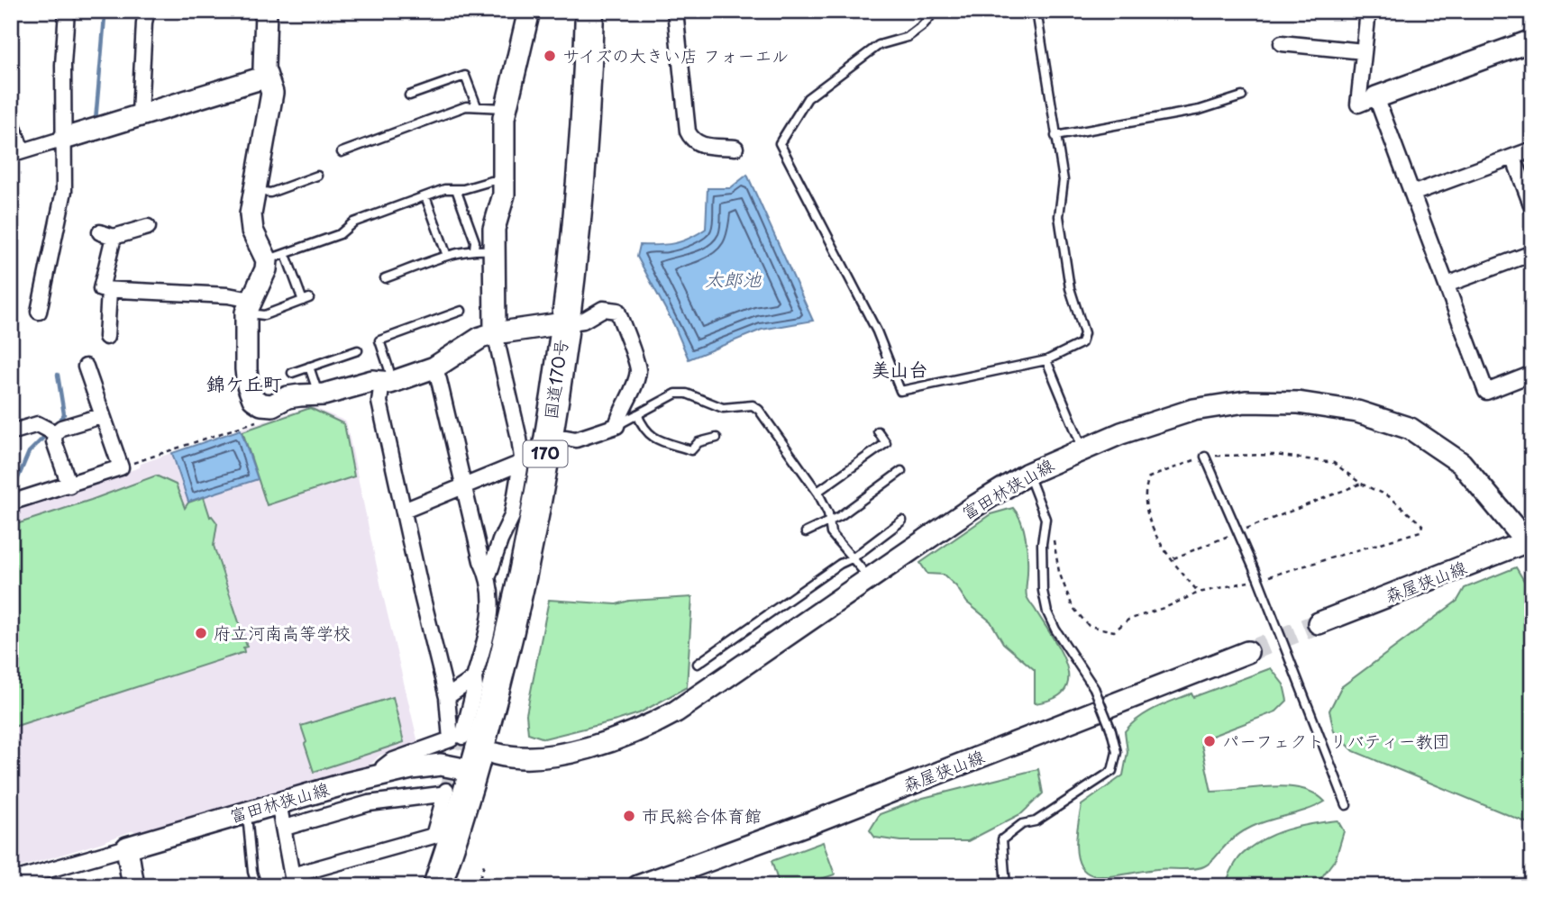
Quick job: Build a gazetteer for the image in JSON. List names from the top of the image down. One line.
{"streets":{"highway":["国道170号","170"],"main road":["富田林狭山線","森屋狭山線"]},"crossings":[["国道170号","富田林狭山線"],["富田林狭山線","森屋狭山線"]],"districts":["美山台","錦ケ丘町"],"water":["太郎池"],"places":["サイズの大きい店 フォーエル","府立河南高等学校","パーフェクト リバティー教団","市民総合体育館"]}
